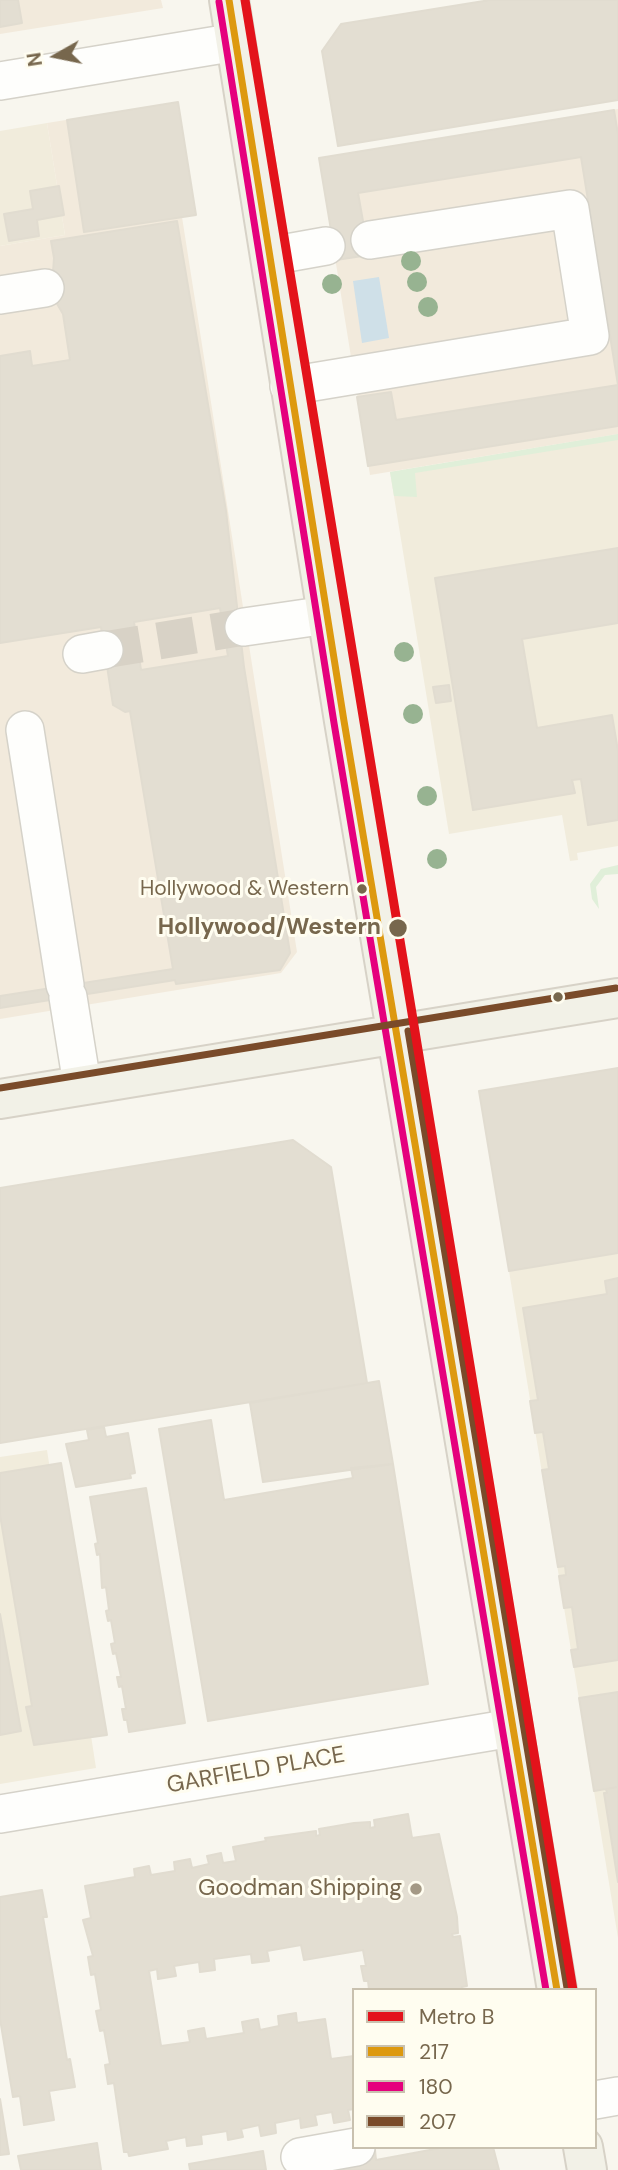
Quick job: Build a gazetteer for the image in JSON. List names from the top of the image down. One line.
{"streets":{"street":["GARFIELD PLACE"]},"places":["Hollywood & Western","Hollywood/Western","Goodman Shipping"],"lines":["metro line B","transit line 217","transit line 180","transit line 207"],"legend":["Metro B","217","180","207"],"north":"left"}
